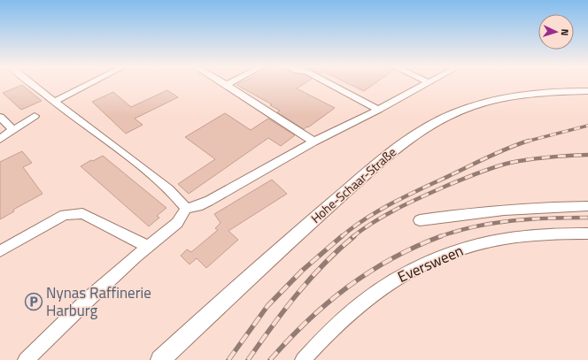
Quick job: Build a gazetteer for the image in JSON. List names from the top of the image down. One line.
{"streets":{"main road":["Hohe-Schaar-Straße"],"street":["Eversween"]},"places":{"parking":["Nynas Raffinerie Harburg"]},"north":"right"}
